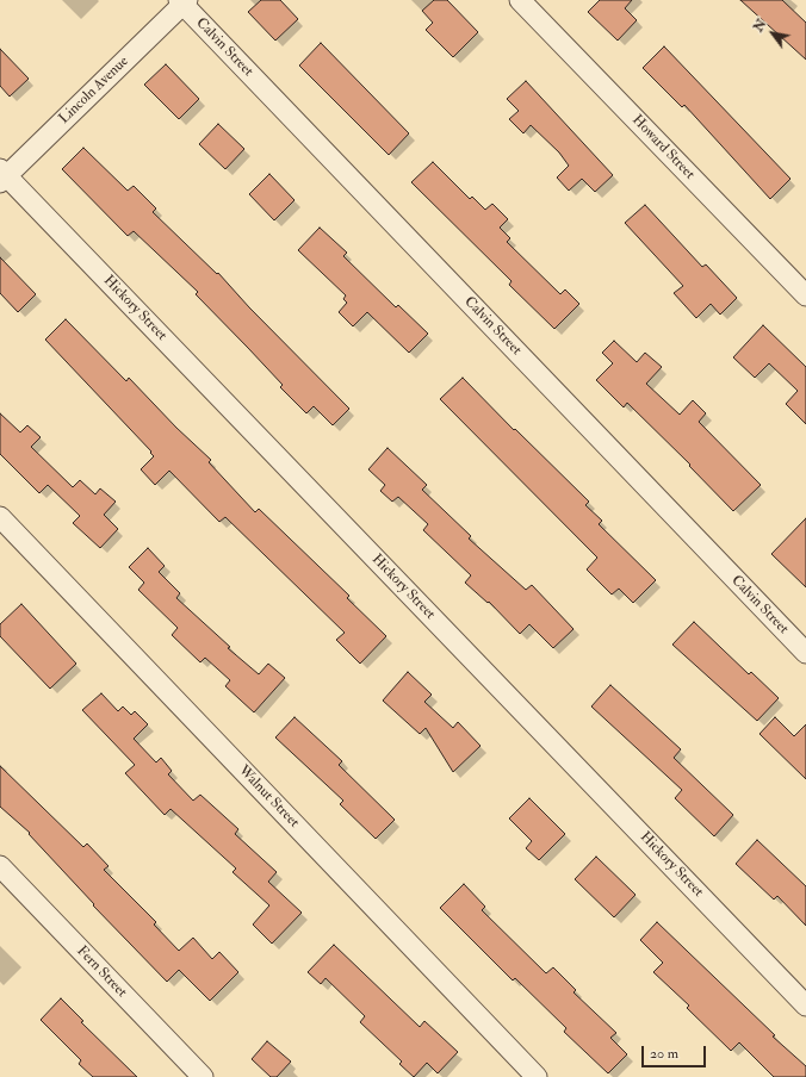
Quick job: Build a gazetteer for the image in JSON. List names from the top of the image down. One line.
{"streets":{"street":["Calvin Street","Lincoln Avenue","Howard Street","Hickory Street","Walnut Street","Fern Street"]},"crossings":[["Calvin Street","Lincoln Avenue"],["Lincoln Avenue","Hickory Street"]],"scale_bar":"20 m","north":"top left"}
